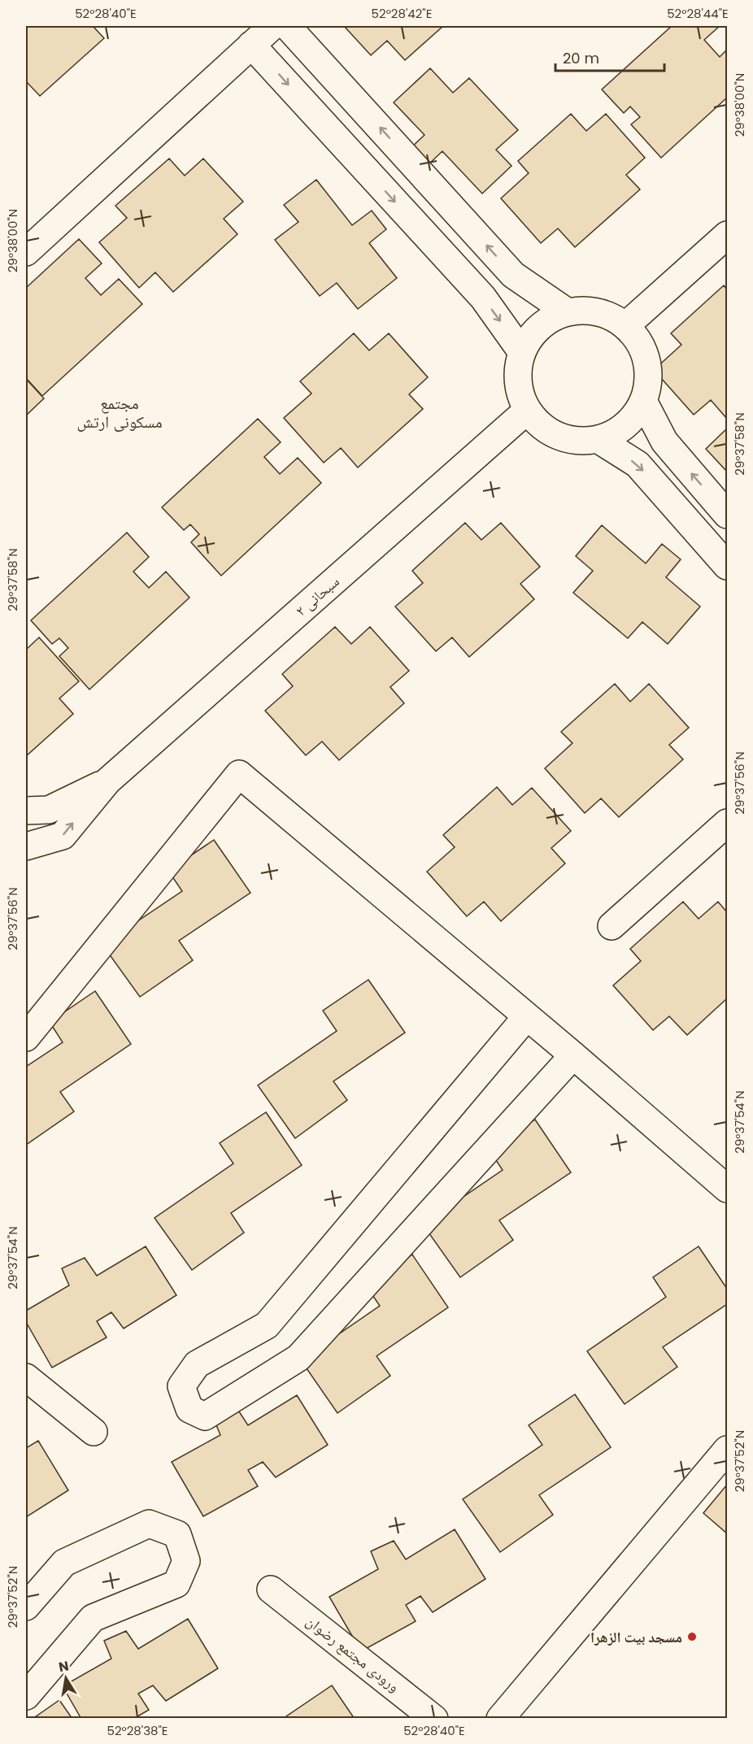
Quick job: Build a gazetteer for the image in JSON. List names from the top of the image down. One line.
{"streets":{"street":["سبحانی ۲","ورودی مجتمع رضوان"]},"districts":["مجتمع مسکونی ارتش"],"places":["مسجد بیت الزهرا"],"scale_bar":"20 m","north":"top","coordinates":["52°28'40\"E","52°28'42\"E","52°28'44\"E","29°38'00\"N","29°37'58\"N","29°37'56\"N","29°37'54\"N","29°37'52\"N","52°28'38\"E"]}
